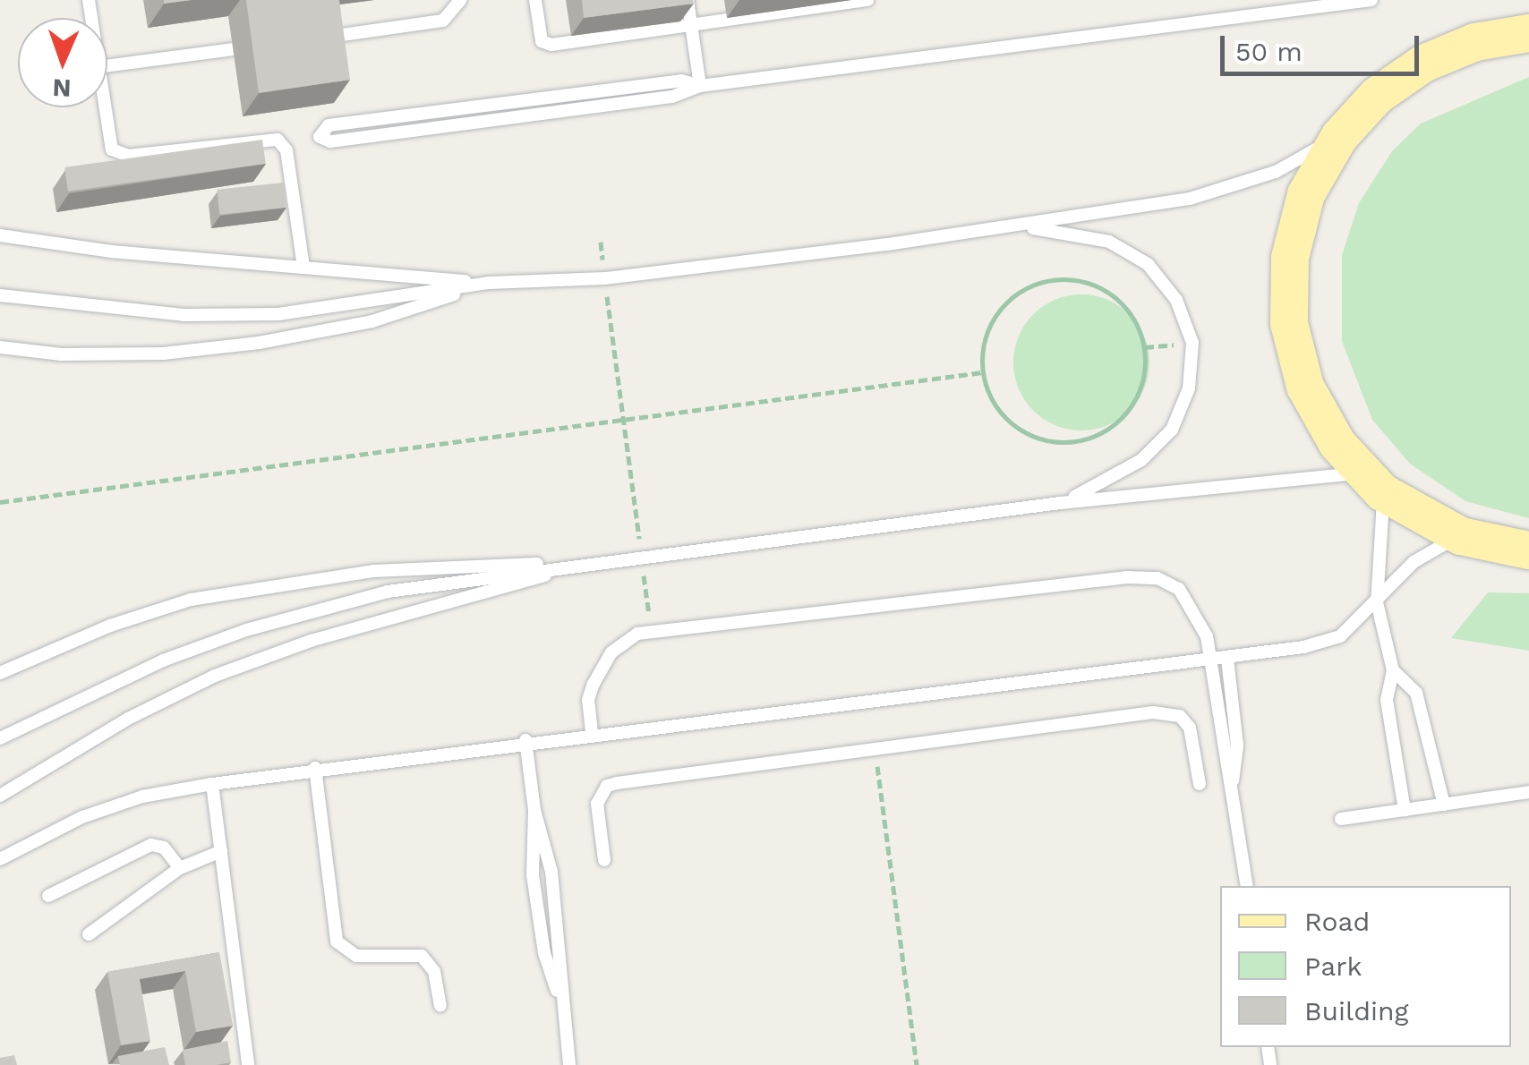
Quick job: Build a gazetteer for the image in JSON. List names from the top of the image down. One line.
{"legend":["Road","Park","Building"],"scale_bar":"50 m","north":"bottom"}
